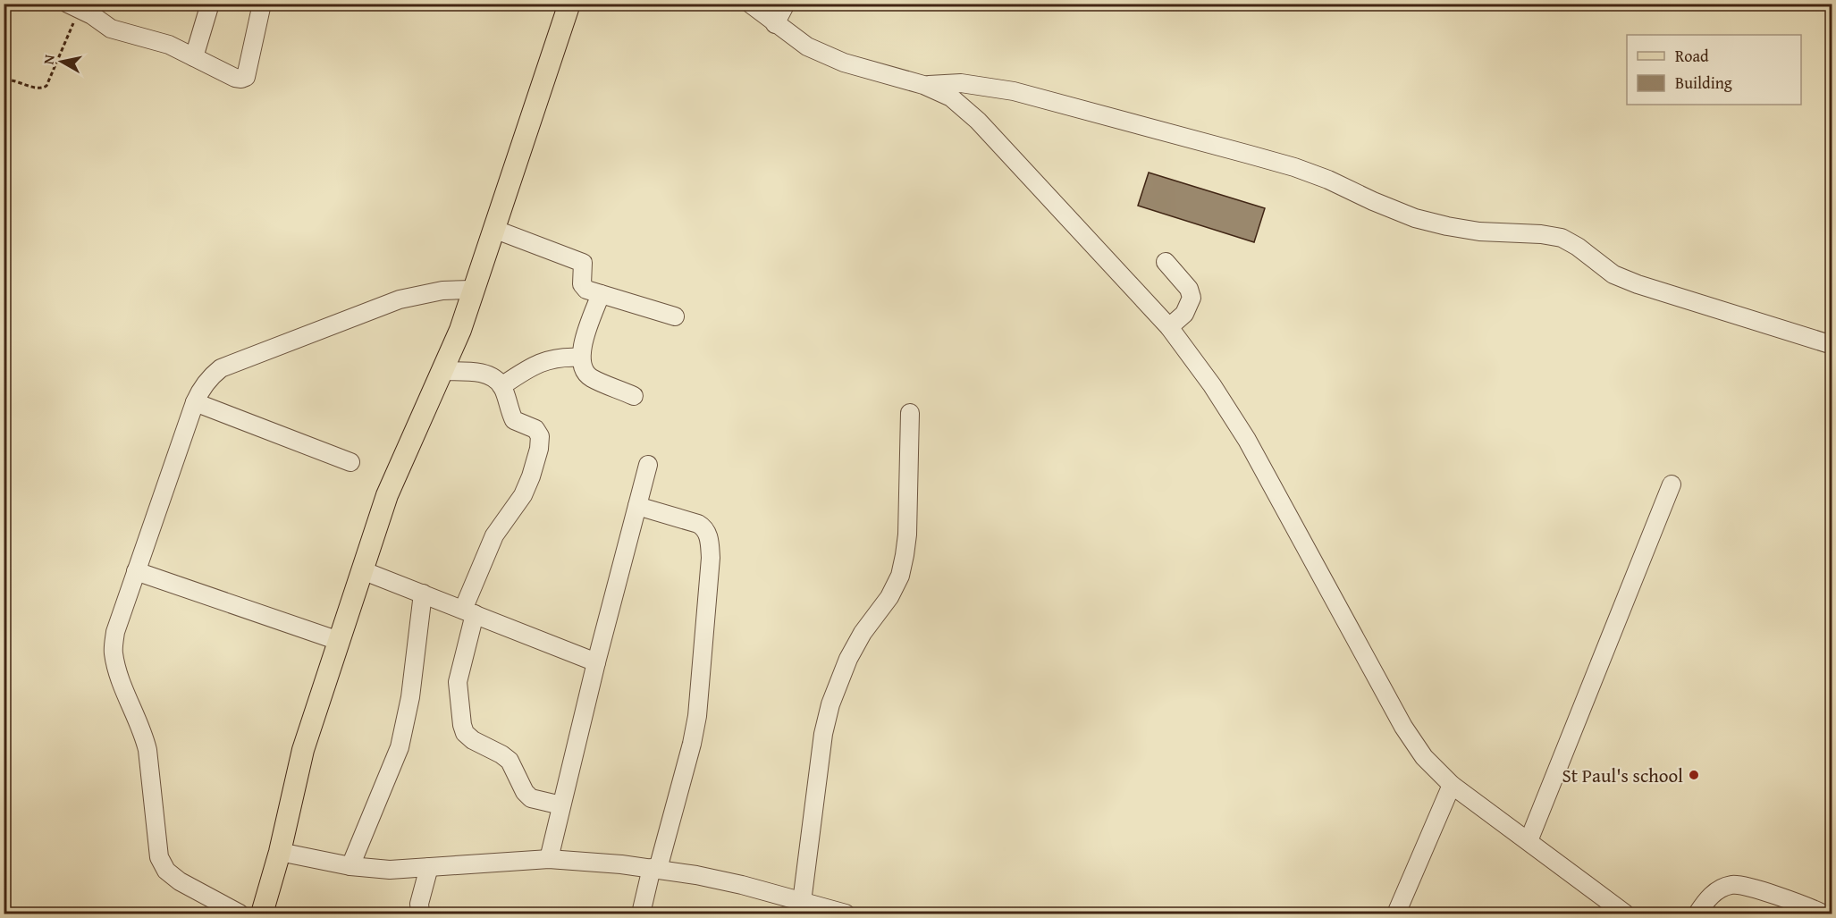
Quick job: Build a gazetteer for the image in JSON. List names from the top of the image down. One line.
{"places":["St Paul's school"],"legend":["Road","Building"],"north":"left"}
